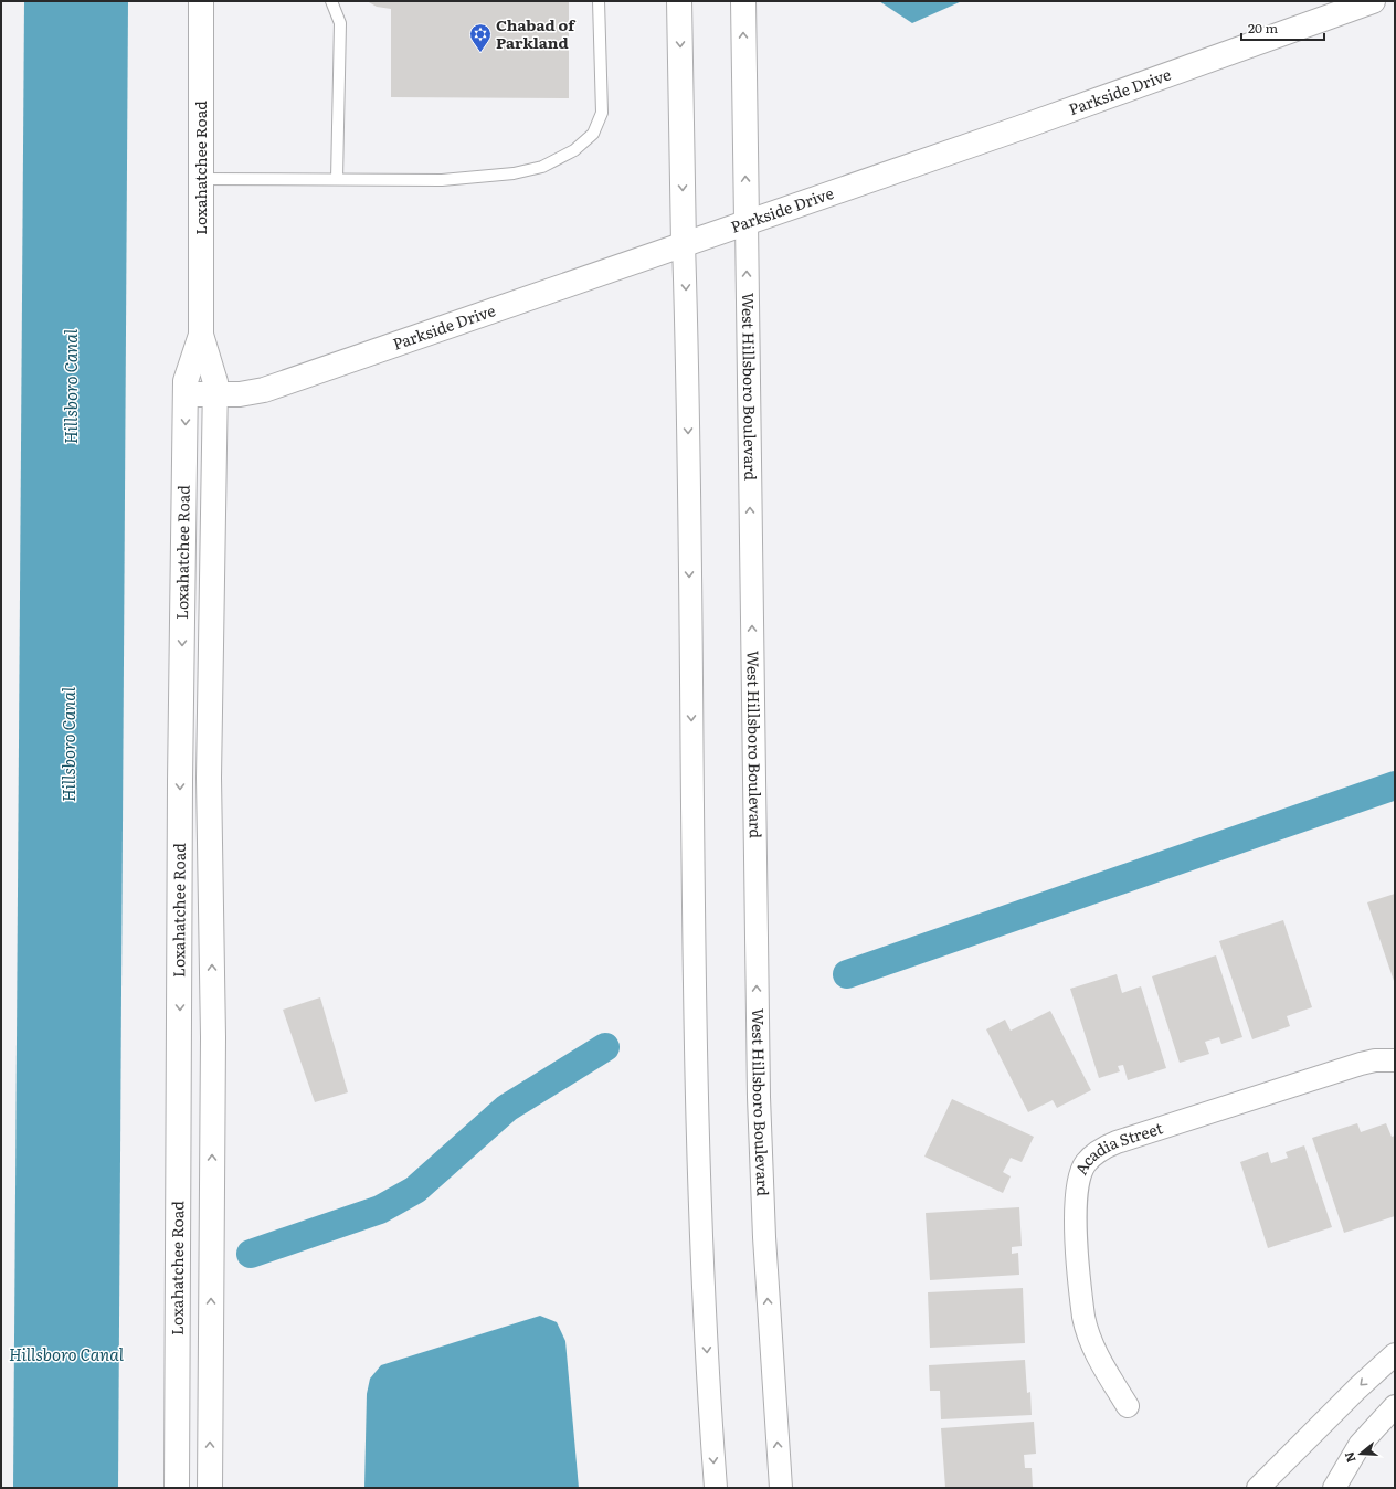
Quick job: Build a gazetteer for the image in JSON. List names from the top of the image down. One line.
{"streets":{"main road":["Parkside Drive","Loxahatchee Road","West Hillsboro Boulevard"],"street":["Acadia Street"]},"crossings":[["Parkside Drive","Loxahatchee Road"],["Parkside Drive","West Hillsboro Boulevard"]],"one_way":["West Hillsboro Boulevard"],"water":["Hillsboro Canal"],"places":{"synagogue":["Chabad of Parkland"]},"scale_bar":"20 m","north":"left"}
